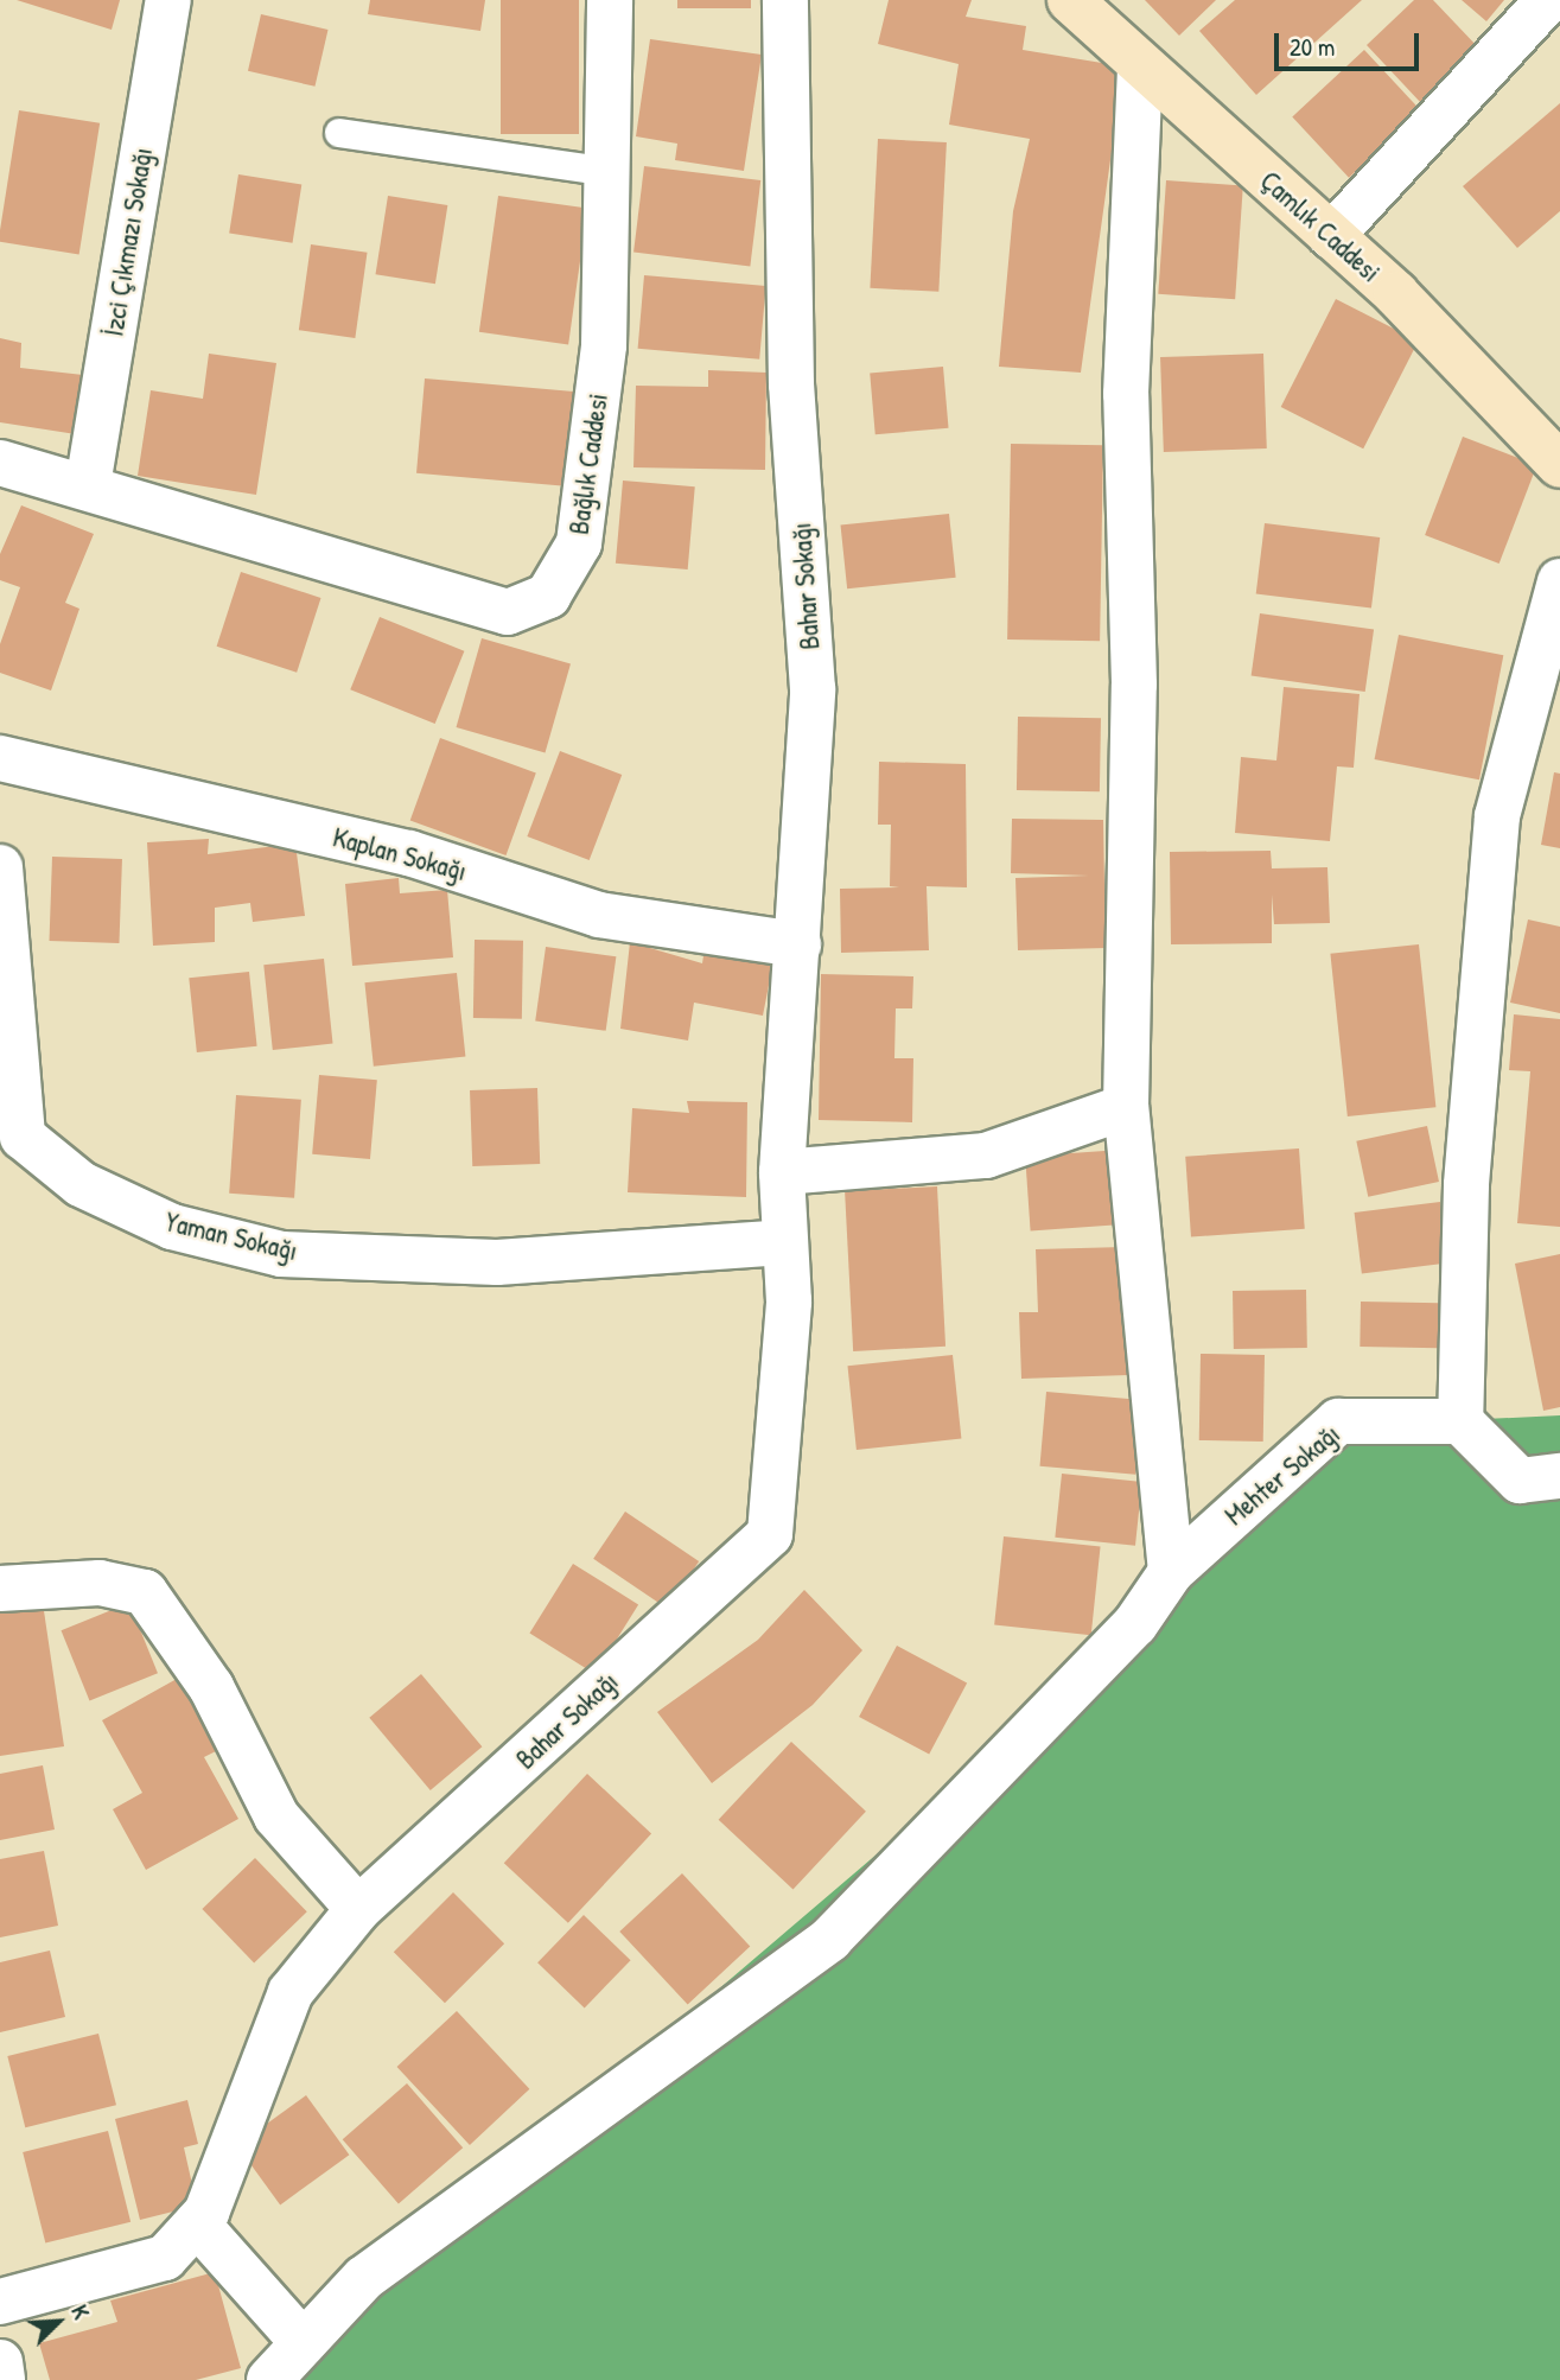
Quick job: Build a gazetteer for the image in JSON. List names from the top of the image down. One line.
{"streets":{"street":["Çamlık Caddesi","İzci Çıkmazı Sokağı","Bağlık Caddesi","Bahar Sokağı","Kaplan Sokağı","Yaman Sokağı","Mehter Sokağı"]},"crossings":[["İzci Çıkmazı Sokağı","Bağlık Caddesi"],["Bahar Sokağı","Kaplan Sokağı"],["Bahar Sokağı","Yaman Sokağı"]],"scale_bar":"20 m","north":"top right"}
